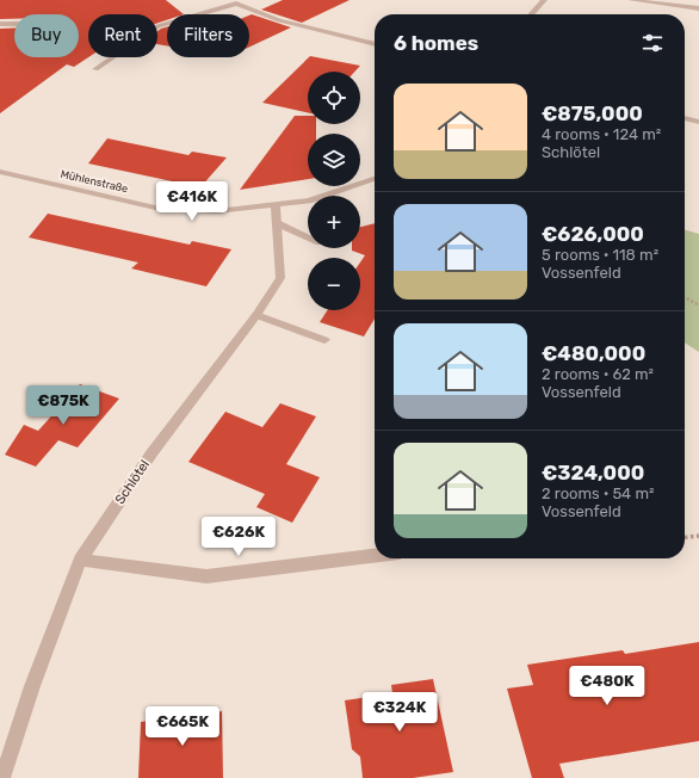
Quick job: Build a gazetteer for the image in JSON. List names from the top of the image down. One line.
{"streets":{"street":["Mühlenstraße","Schlötel"]},"crossings":[["Mühlenstraße","Schlötel"]],"page":{"chip":["Buy","Rent","Filters"],"heading":"6 homes","map_buttons":["+","−"],"list":[{"name":"€875,000","note":"4 rooms · 124 m² · Schlötel"},{"name":"€626,000","note":"5 rooms · 118 m² · Vossenfeld"},{"name":"€480,000","note":"2 rooms · 62 m² · Vossenfeld"},{"name":"€324,000","note":"2 rooms · 54 m² · Vossenfeld"}],"price":["€416K","€875K","€626K","€480K","€324K","€665K"]}}
